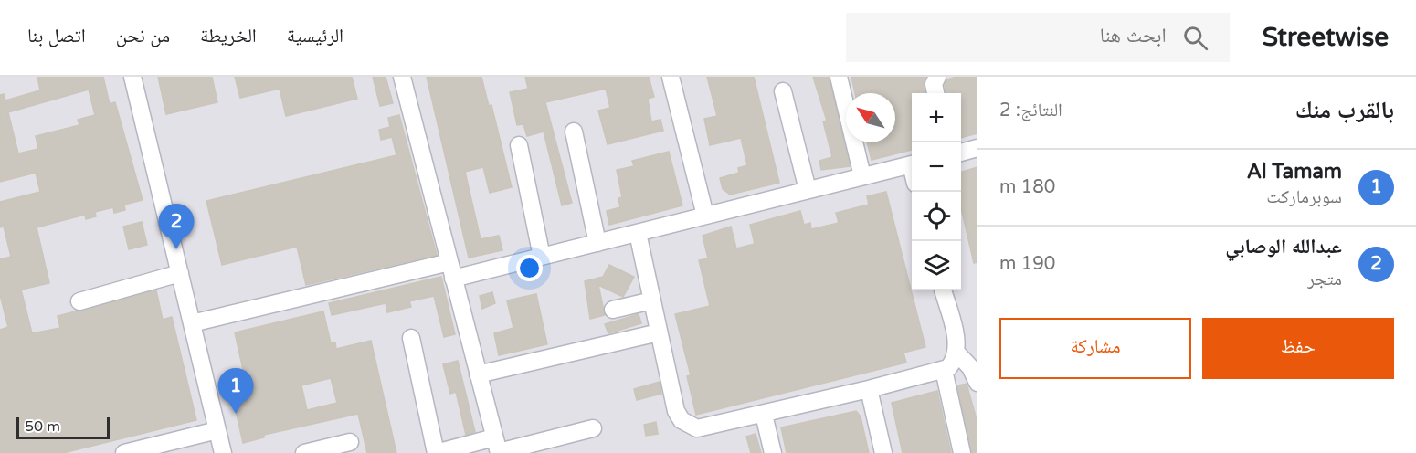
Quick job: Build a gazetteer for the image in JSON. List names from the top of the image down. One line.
{"scale_bar":"50 m","north":"top left","page":{"header":"Streetwise","search":"ابحث هنا","nav":["الرئيسية","الخريطة","من نحن","اتصل بنا"],"heading":["بالقرب منك","النتائج: 2"],"map_buttons":["+","−"],"list":[{"mark":"1","name":"Al Tamam","note":"سوبرماركت","value":"180 m"},{"mark":"2","name":"عبدالله الوصابي","note":"متجر","value":"190 m"}],"pins":["2","1"],"buttons":["حفظ","مشاركة"],"scale":"50 m"}}
